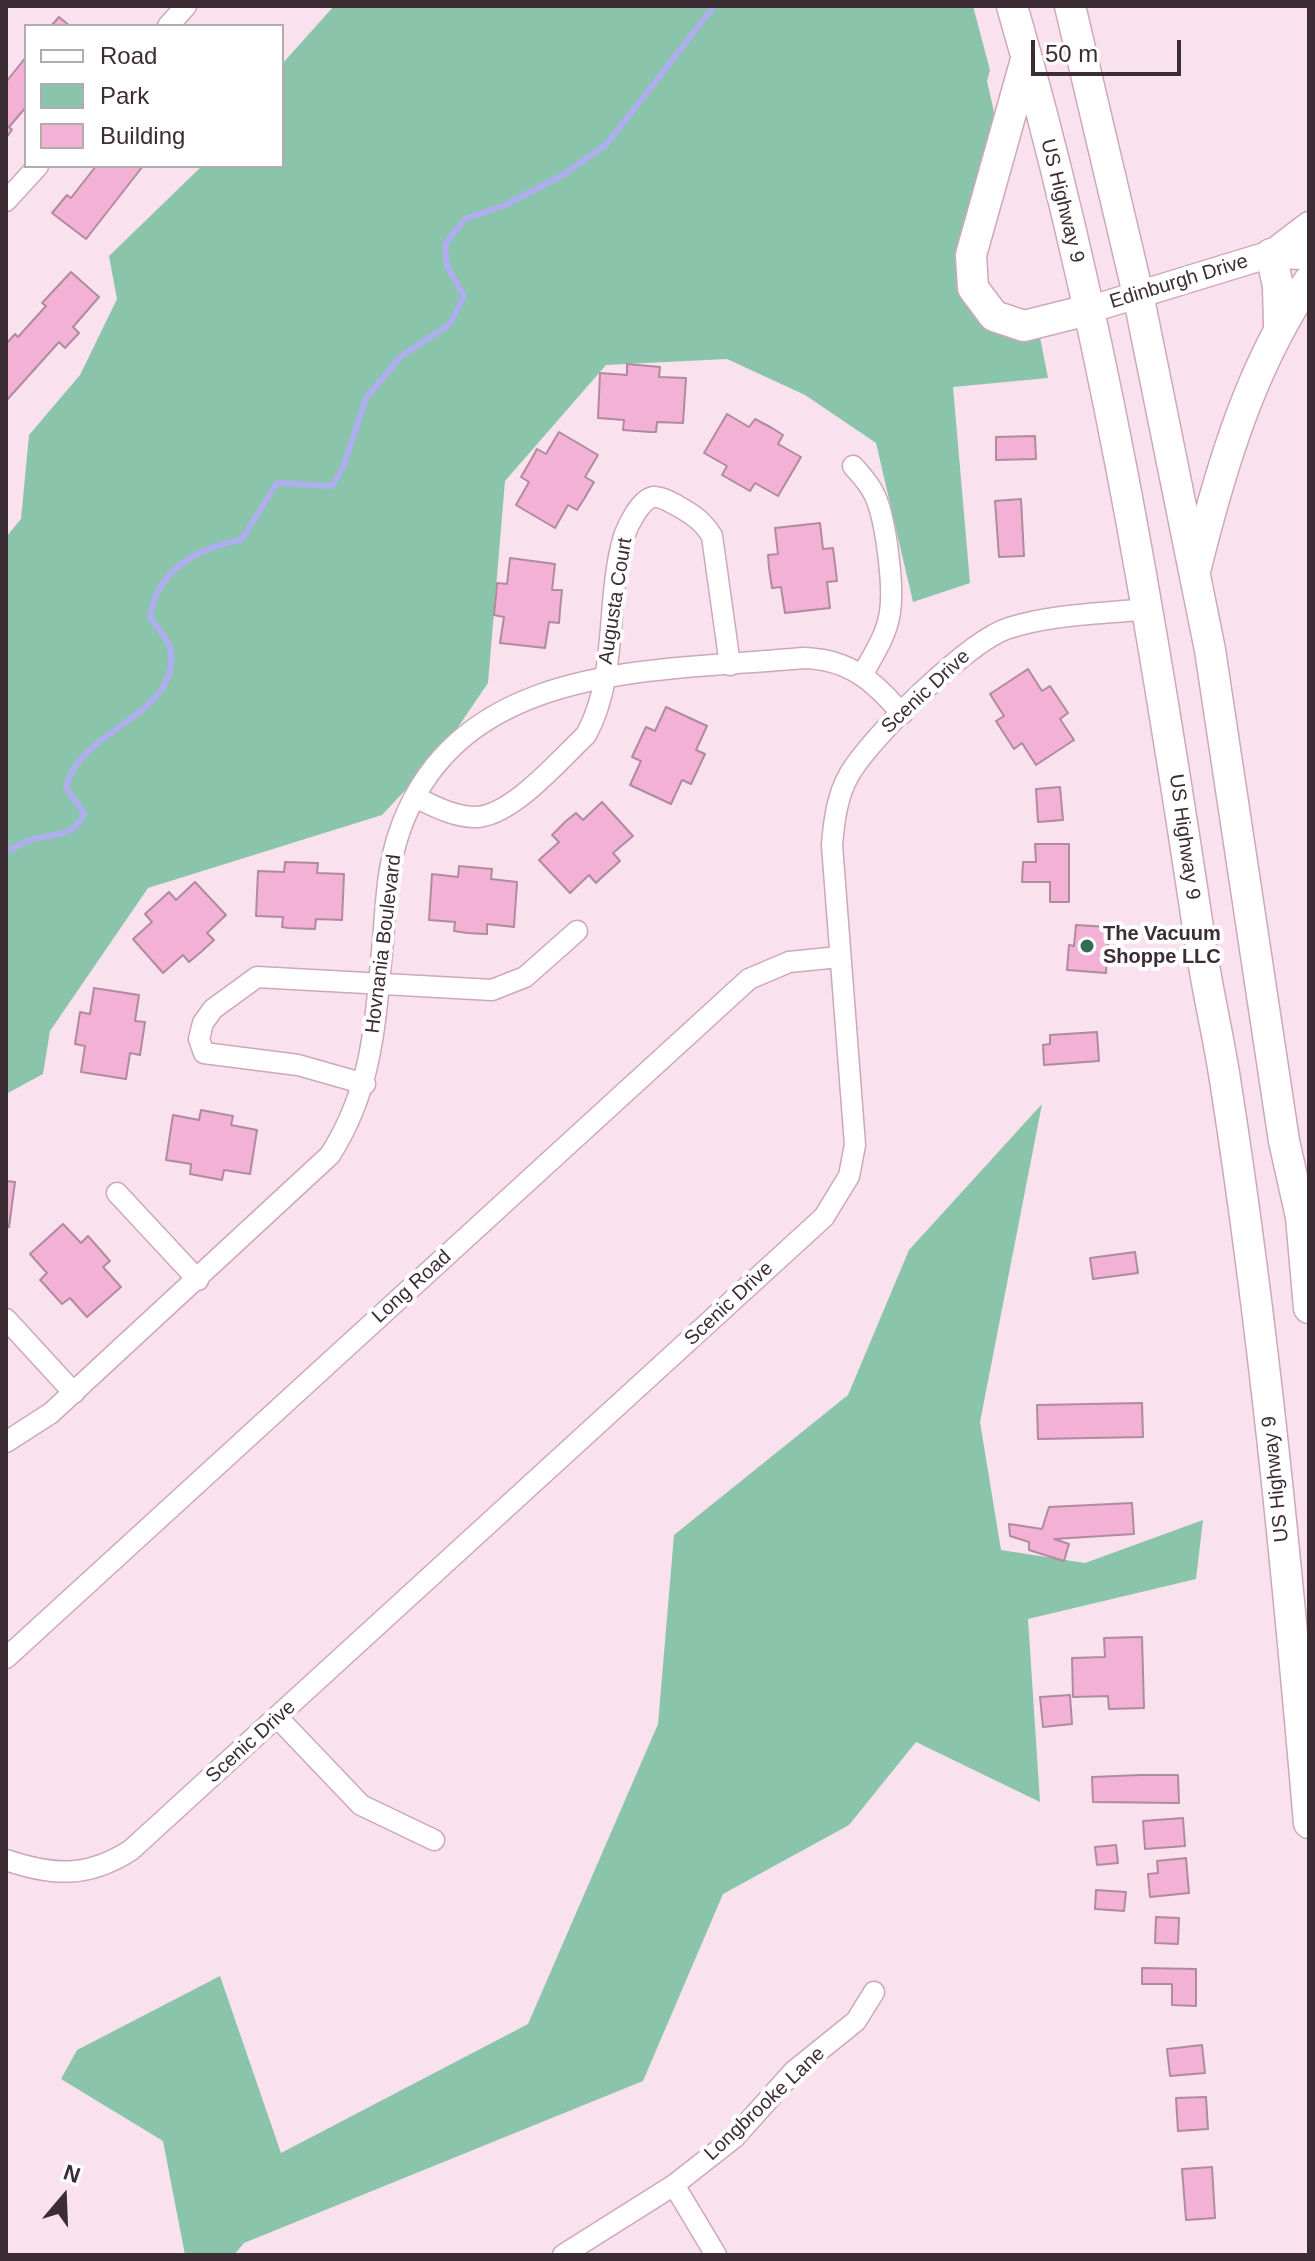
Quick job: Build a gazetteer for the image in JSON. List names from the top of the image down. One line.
{"streets":{"highway":["US Highway 9"],"main road":["Edinburgh Drive"],"street":["Augusta Court","Scenic Drive","Hovnania Boulevard","Long Road","Longbrooke Lane"]},"crossings":[["US Highway 9","Edinburgh Drive"],["US Highway 9","Scenic Drive"],["Augusta Court","Hovnania Boulevard"],["Scenic Drive","Hovnania Boulevard"],["Scenic Drive","Long Road"]],"places":["The Vacuum Shoppe LLC"],"legend":["Road","Park","Building"],"scale_bar":"50 m","north":"top"}
